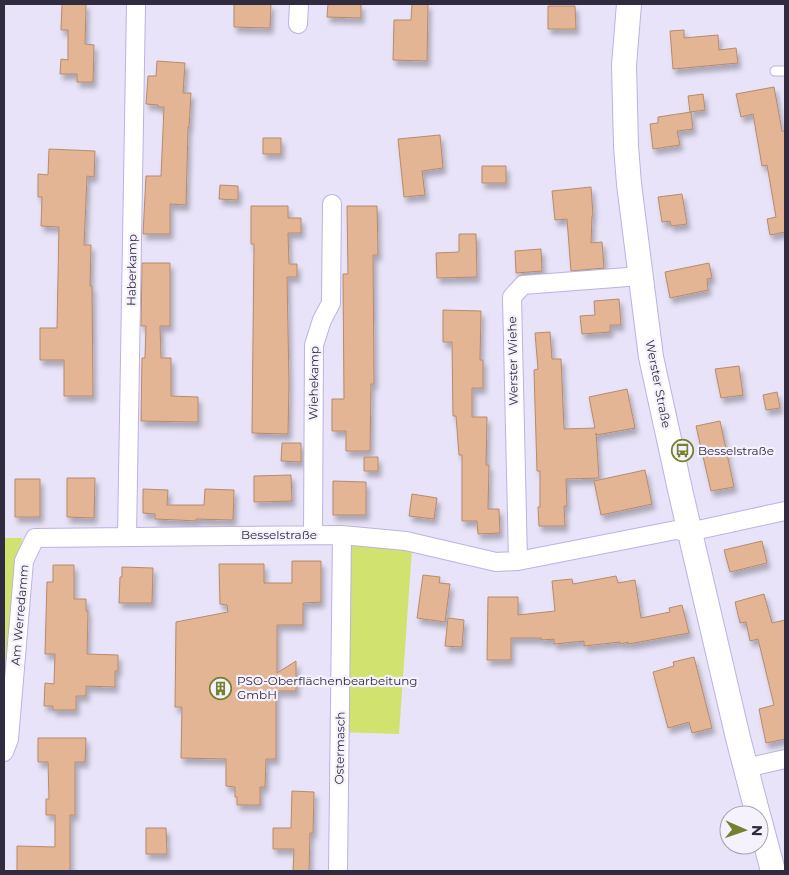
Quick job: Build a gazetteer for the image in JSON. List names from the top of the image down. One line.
{"streets":{"main road":["Werster Straße"],"street":["Haberkamp","Werster Wiehe","Wiehekamp","Besselstraße","Am Werredamm","Ostermasch"]},"crossings":[["Haberkamp","Besselstraße"],["Werster Wiehe","Werster Straße"],["Werster Wiehe","Besselstraße"],["Wiehekamp","Besselstraße"],["Werster Straße","Besselstraße"],["Besselstraße","Am Werredamm"],["Besselstraße","Ostermasch"]],"places":{"bus stop":["Besselstraße"],"building":["PSO-Oberflächenbearbeitung GmbH"]},"north":"right"}
